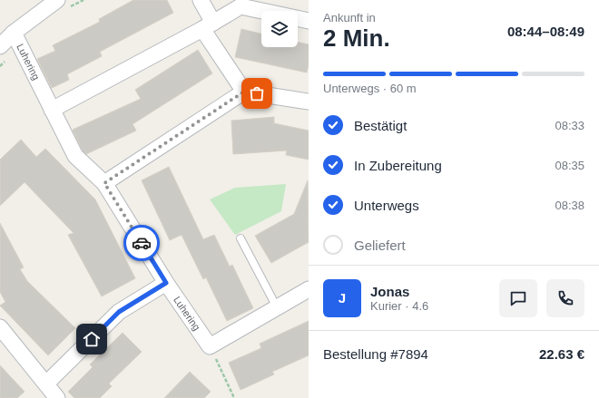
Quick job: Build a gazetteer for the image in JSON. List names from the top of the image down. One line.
{"streets":{"street":["Luhering"]},"page":{"heading":["2 Min.","Ankunft in","08:44–08:49"],"panel":["Jonas","Kurier · 4.6","Bestellung #7894","22.63 €"],"bar":"Unterwegs · 60 m","list":[["Bestätigt","08:33"],["In Zubereitung","08:35"],["Unterwegs","08:38"],"Geliefert"],"round":"J"}}
